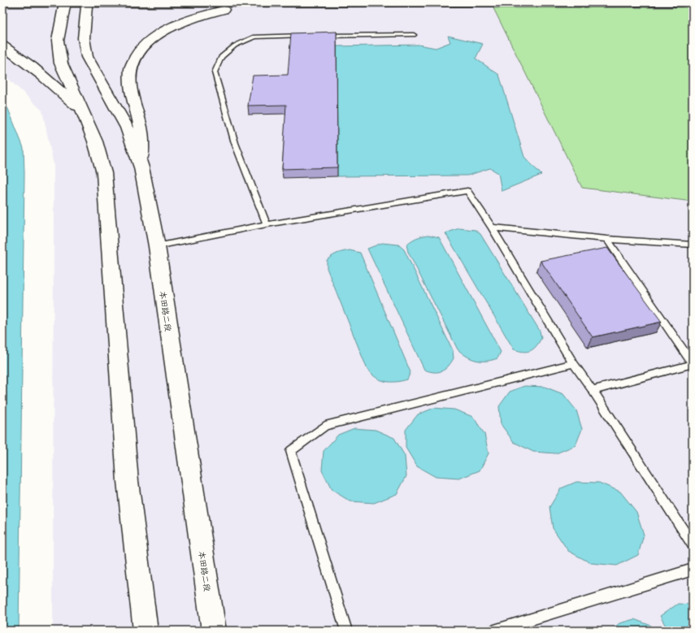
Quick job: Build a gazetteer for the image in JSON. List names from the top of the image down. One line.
{"streets":{"street":["本田路二段"]}}
